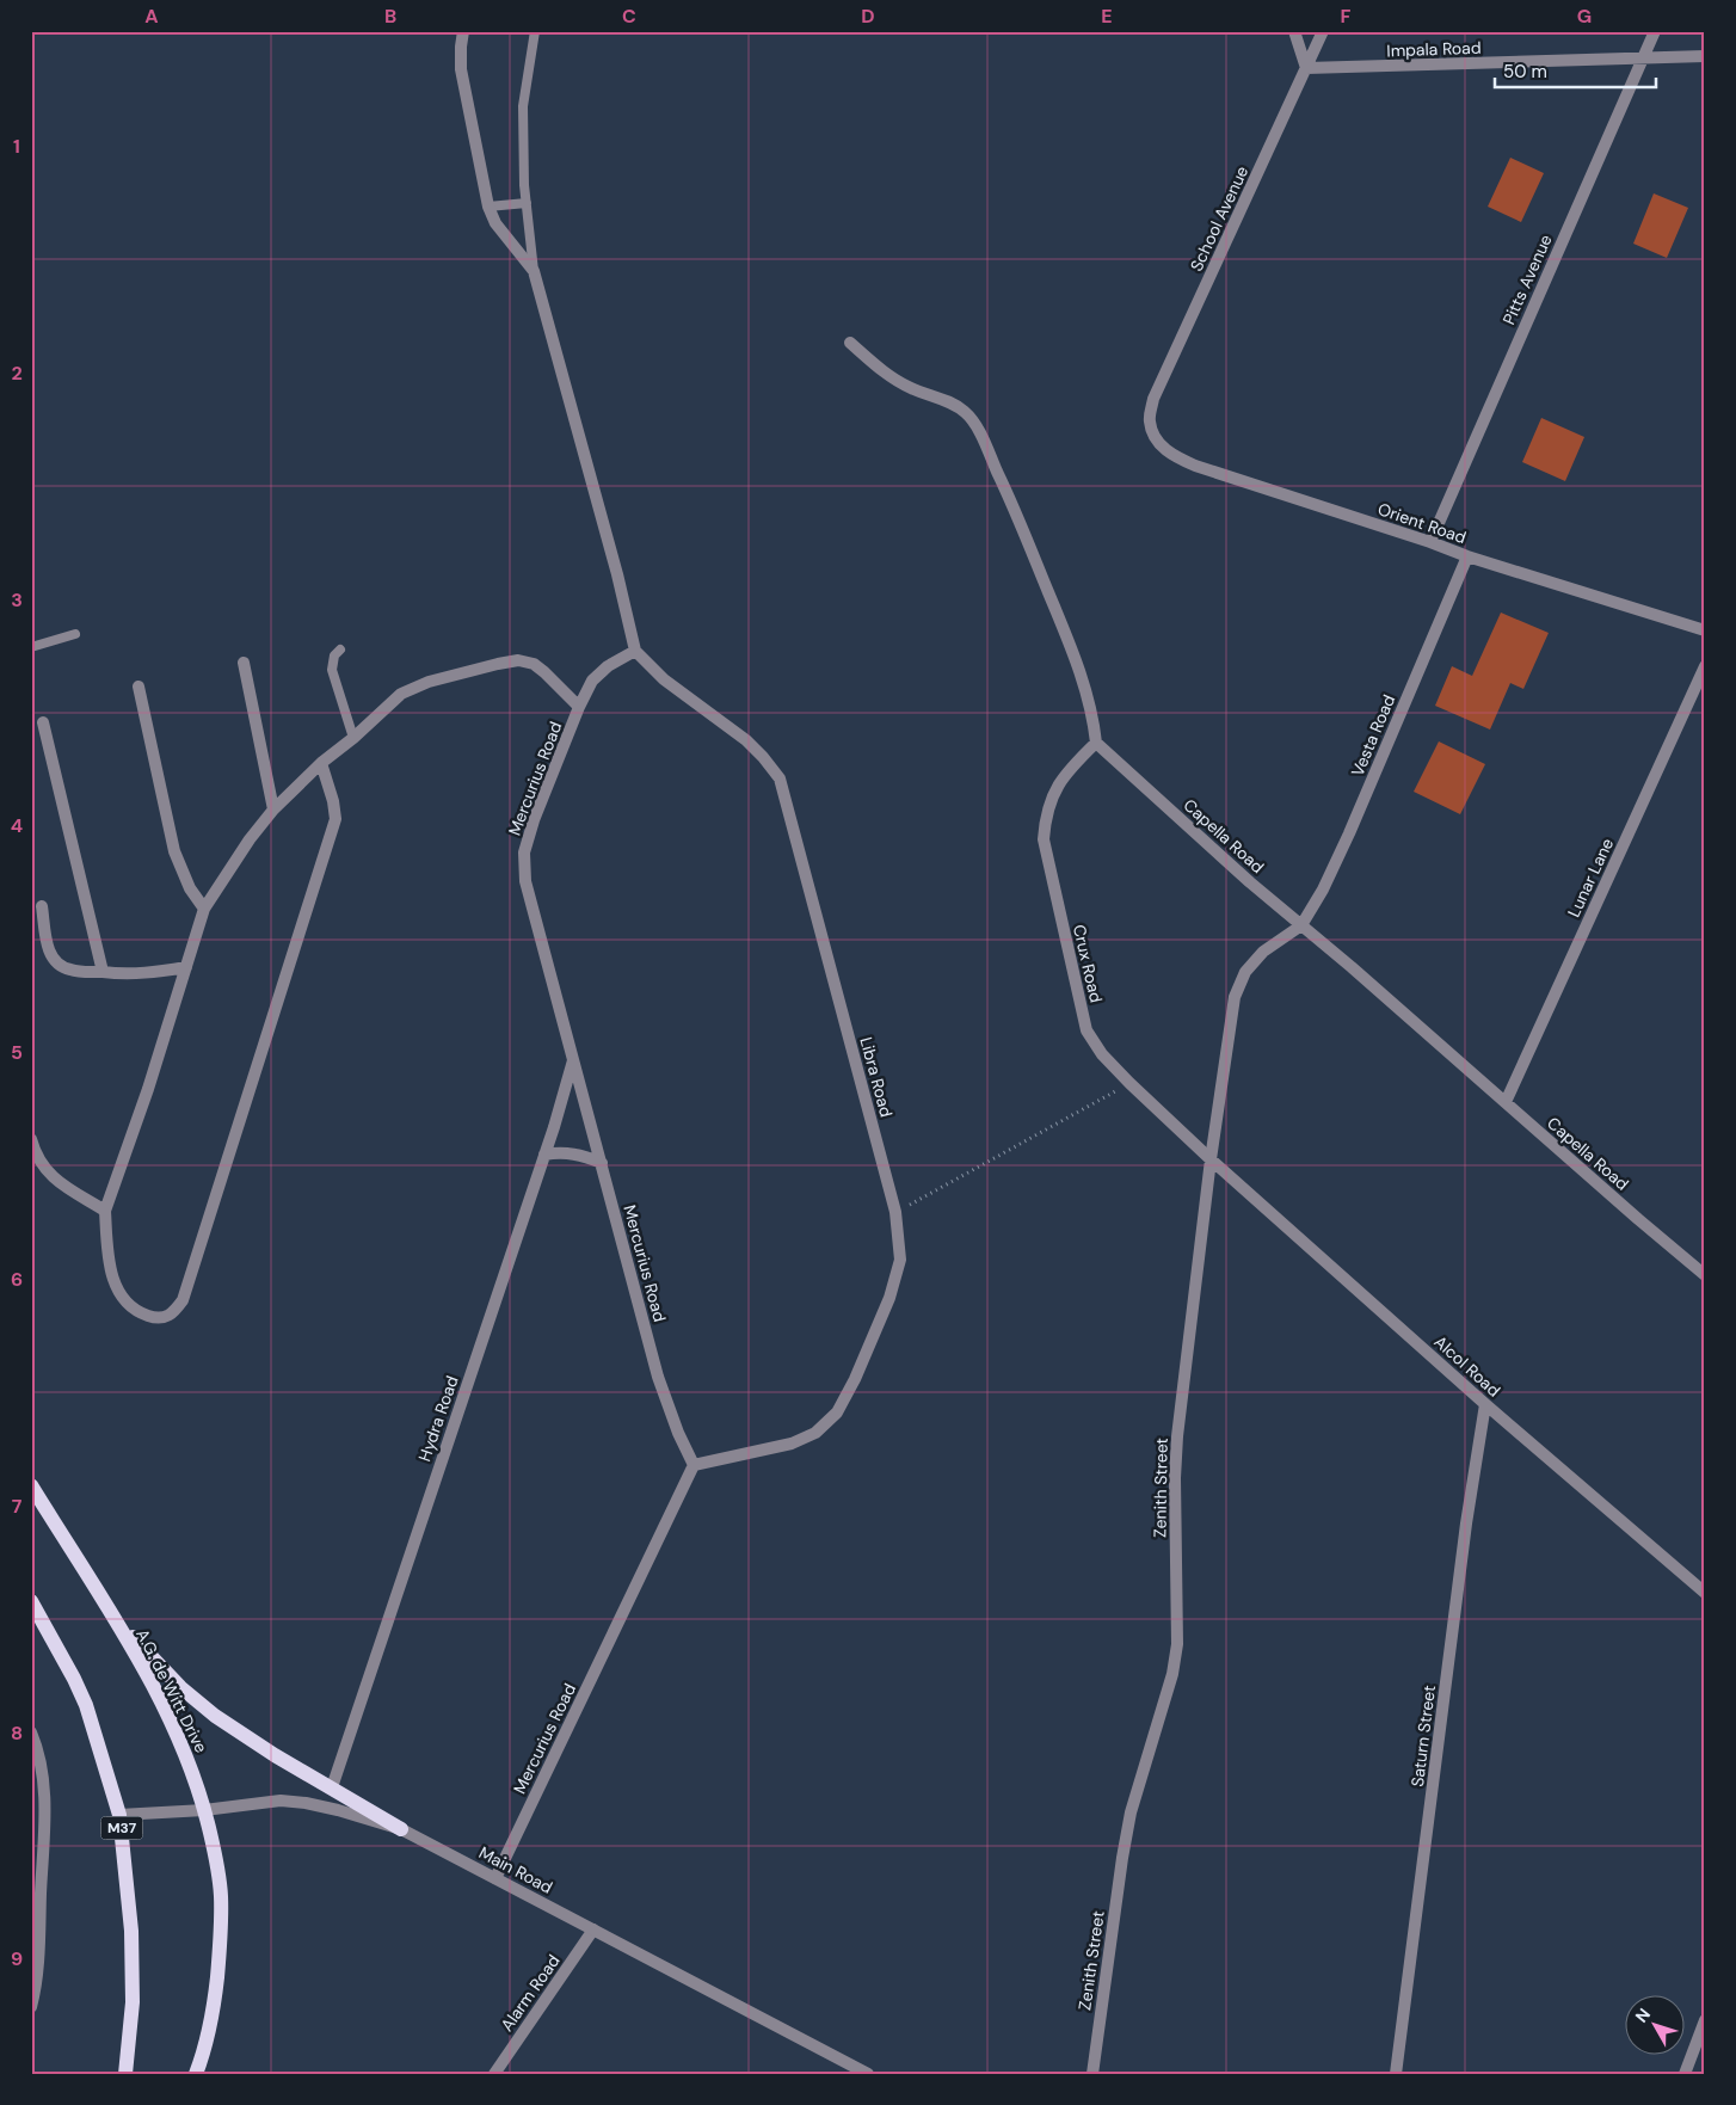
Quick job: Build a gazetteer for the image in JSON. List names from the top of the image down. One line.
{"streets":{"main road":["A.G. de Witt Drive","M37"],"street":["Impala Road","School Avenue","Pitts Avenue","Orient Road","Vesta Road","Mercurius Road","Capella Road","Lunar Lane","Crux Road","Libra Road","Alcol Road","Hydra Road","Zenith Street","Saturn Street","Main Road","Alarm Road"]},"crossings":[["Impala Road","School Avenue"],["Impala Road","Pitts Avenue"],["School Avenue","Orient Road"],["Pitts Avenue","Orient Road"],["Orient Road","Vesta Road"],["Vesta Road","Capella Road"],["Vesta Road","Zenith Street"],["Mercurius Road","Libra Road"],["Mercurius Road","Hydra Road"],["Mercurius Road","Main Road"],["Capella Road","Lunar Lane"],["Capella Road","Crux Road"],["Capella Road","Zenith Street"],["Crux Road","Alcol Road"],["Crux Road","Zenith Street"],["Alcol Road","Zenith Street"],["Alcol Road","Saturn Street"],["A.G. de Witt Drive","Main Road"],["M37","Main Road"],["Main Road","Alarm Road"]],"scale_bar":"50 m","north":"top left","grid":{"columns":["A","B","C","D","E","F","G"],"rows":["1","2","3","4","5","6","7","8","9"]}}
